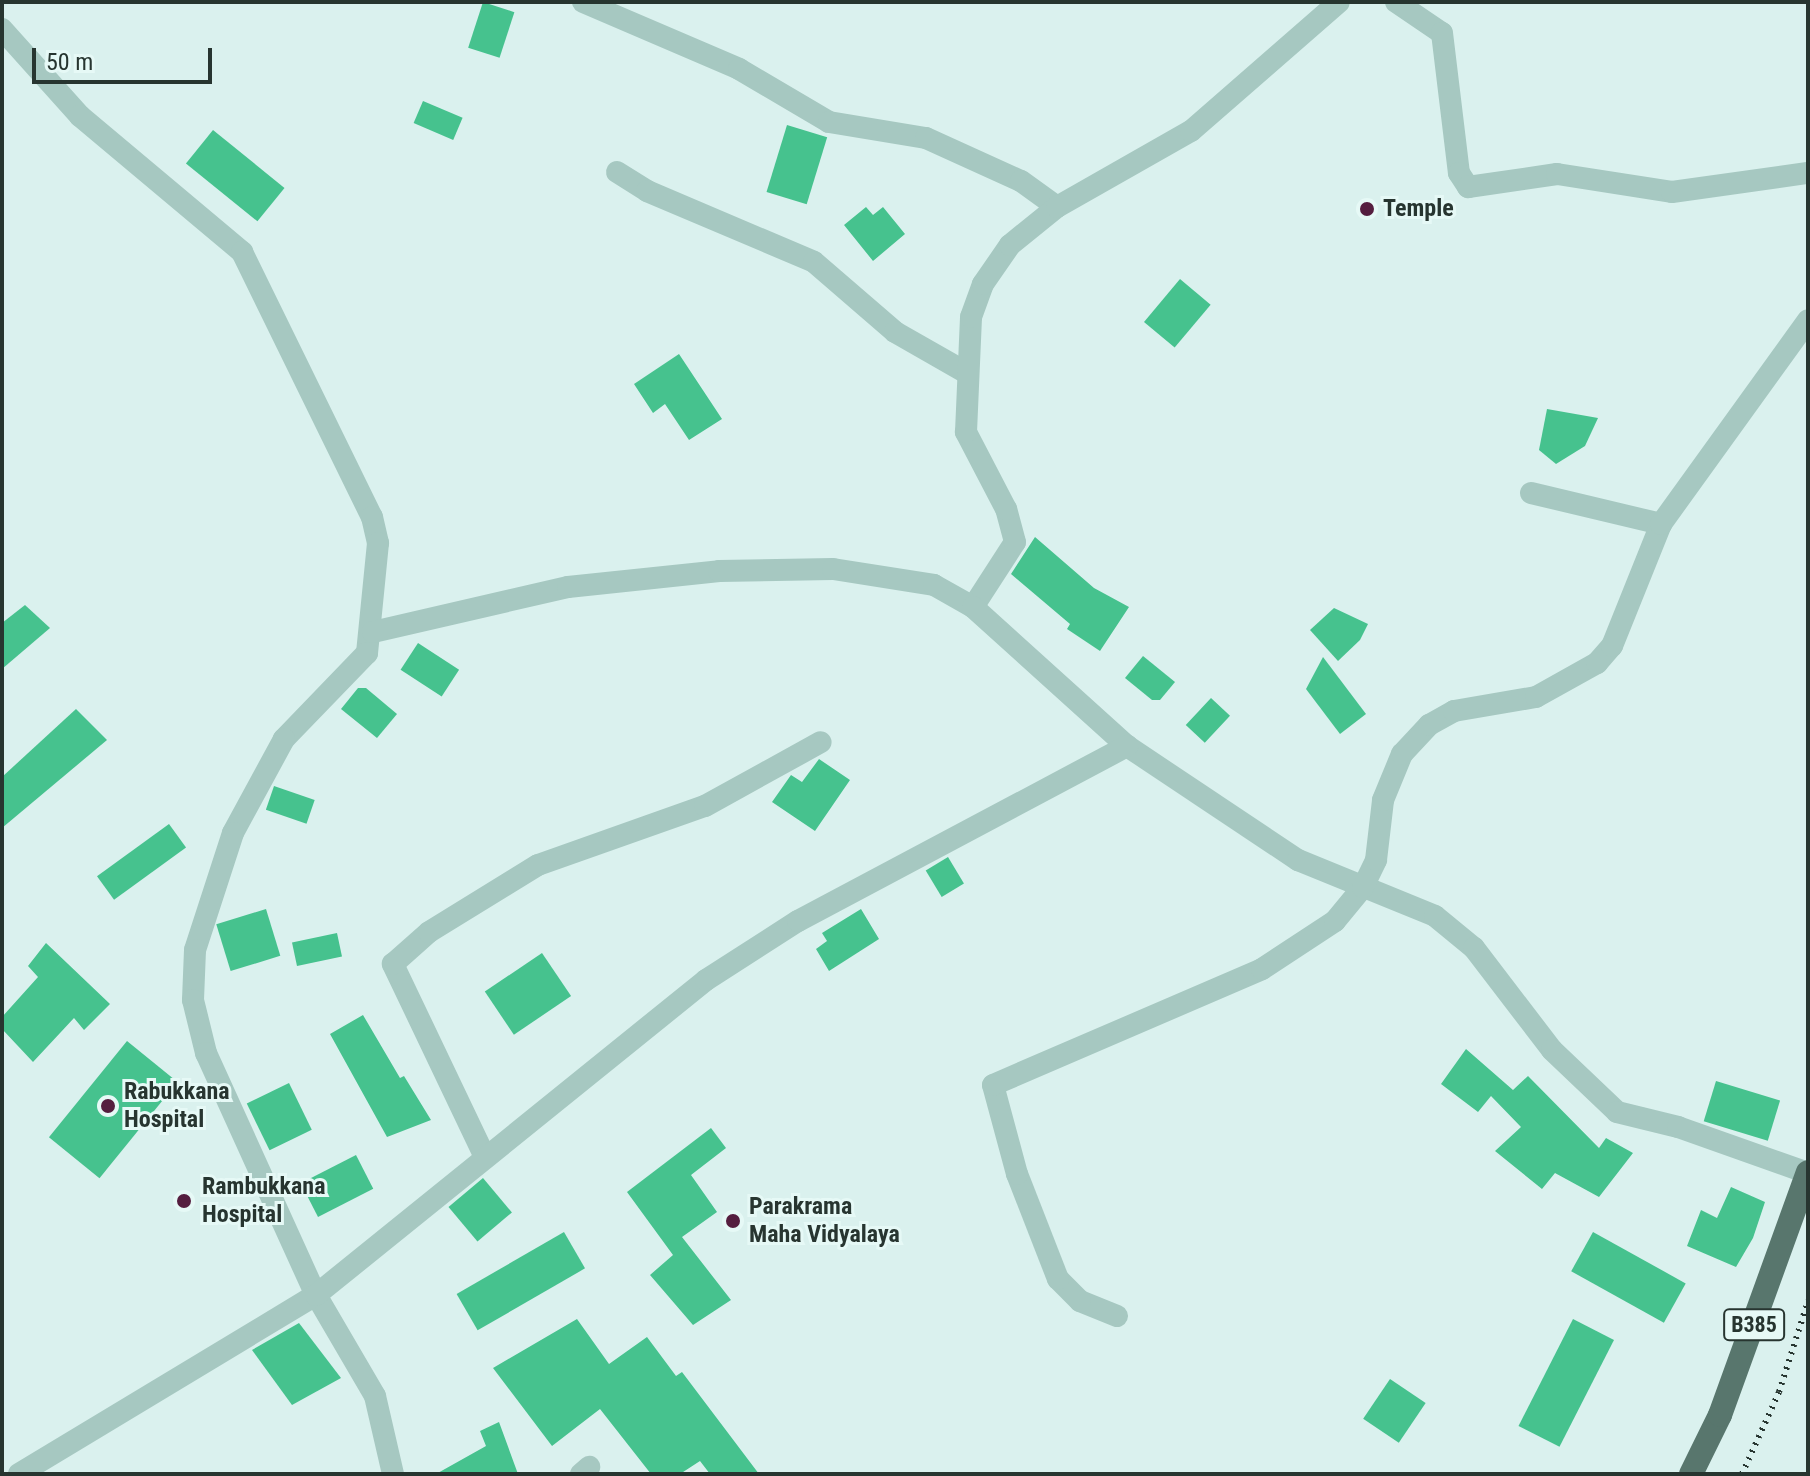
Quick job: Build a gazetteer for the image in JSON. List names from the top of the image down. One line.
{"streets":{"main road":["B385"]},"places":["Temple","Rabukkana Hospital","Rambukkana Hospital","Parakrama Maha Vidyalaya"],"scale_bar":"50 m"}
